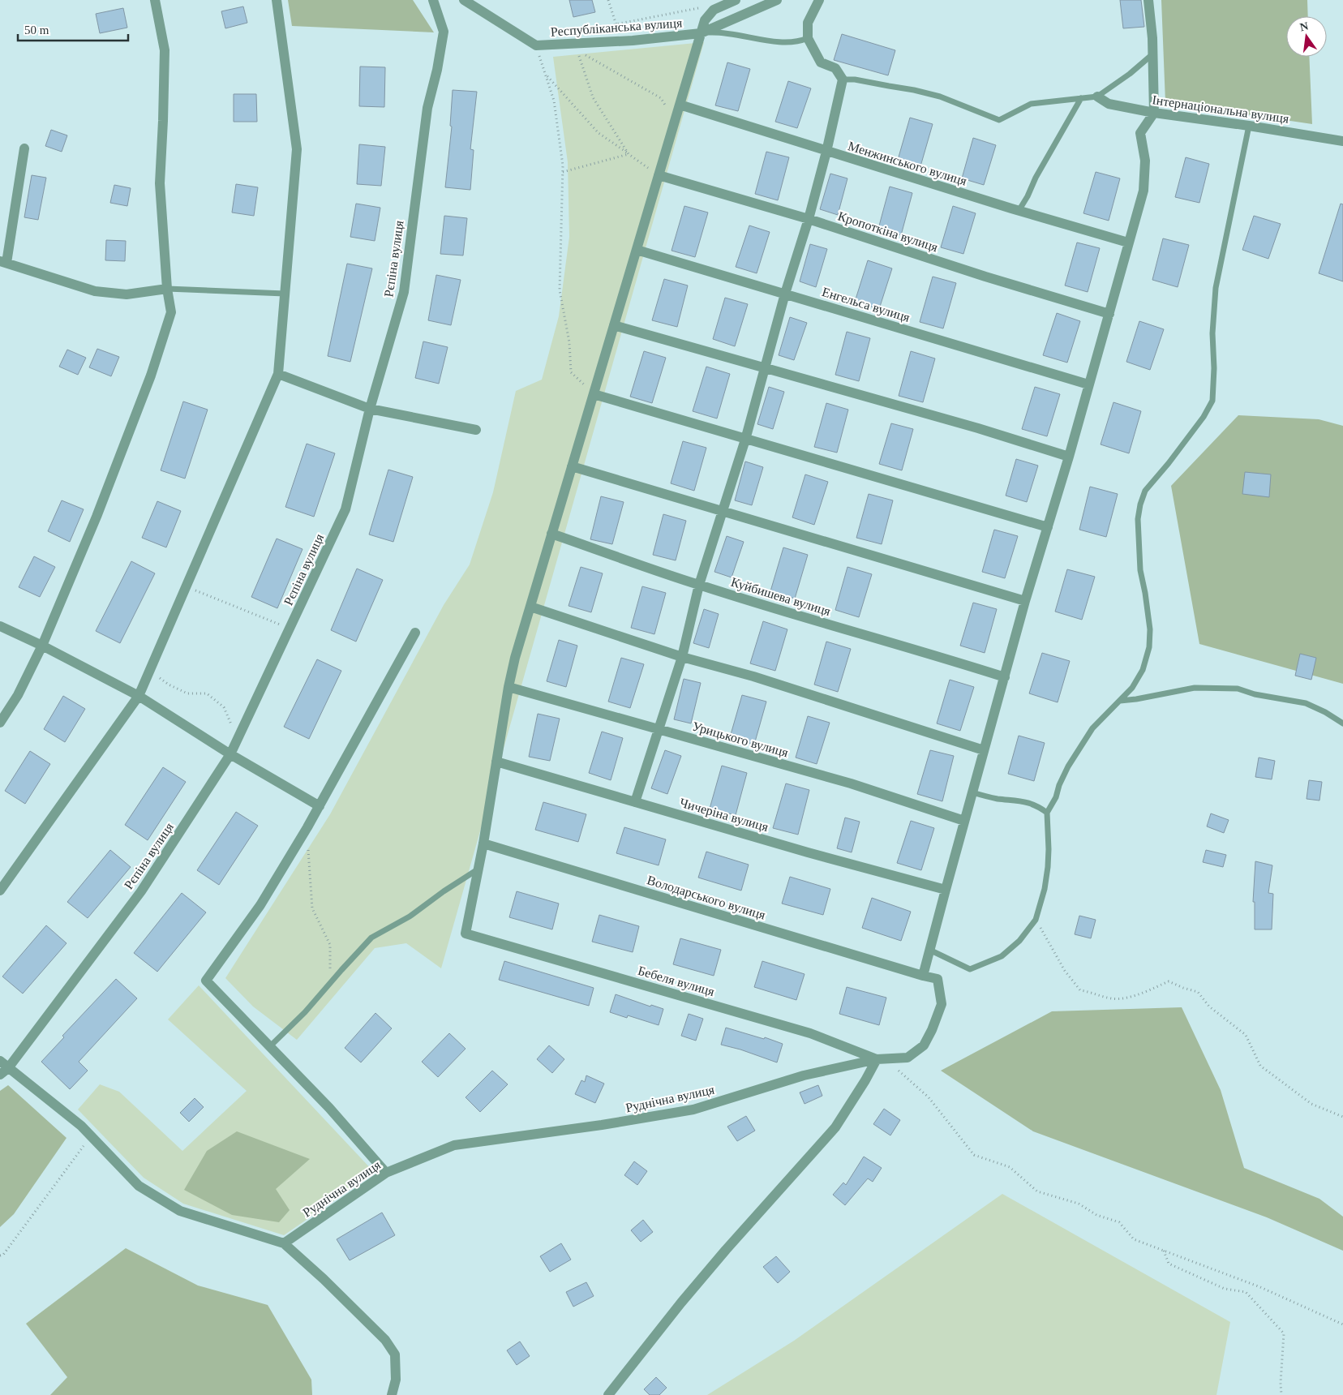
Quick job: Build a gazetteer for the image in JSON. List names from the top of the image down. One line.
{"streets":{"street":["Республіканська вулиця","Інтернаціональна вулиця","Менжинського вулиця","Кропоткіна вулиця","Рєпіна вулиця","Енгельса вулиця","Куйбишева вулиця","Урицького вулиця","Чичеріна вулиця","Володарського вулиця","Бебеля вулиця","Руднічна вулиця"]},"crossings":[["Володарського вулиця","Бебеля вулиця"],["Володарського вулиця","Руднічна вулиця"],["Бебеля вулиця","Руднічна вулиця"]],"scale_bar":"50 m","north":"top"}
